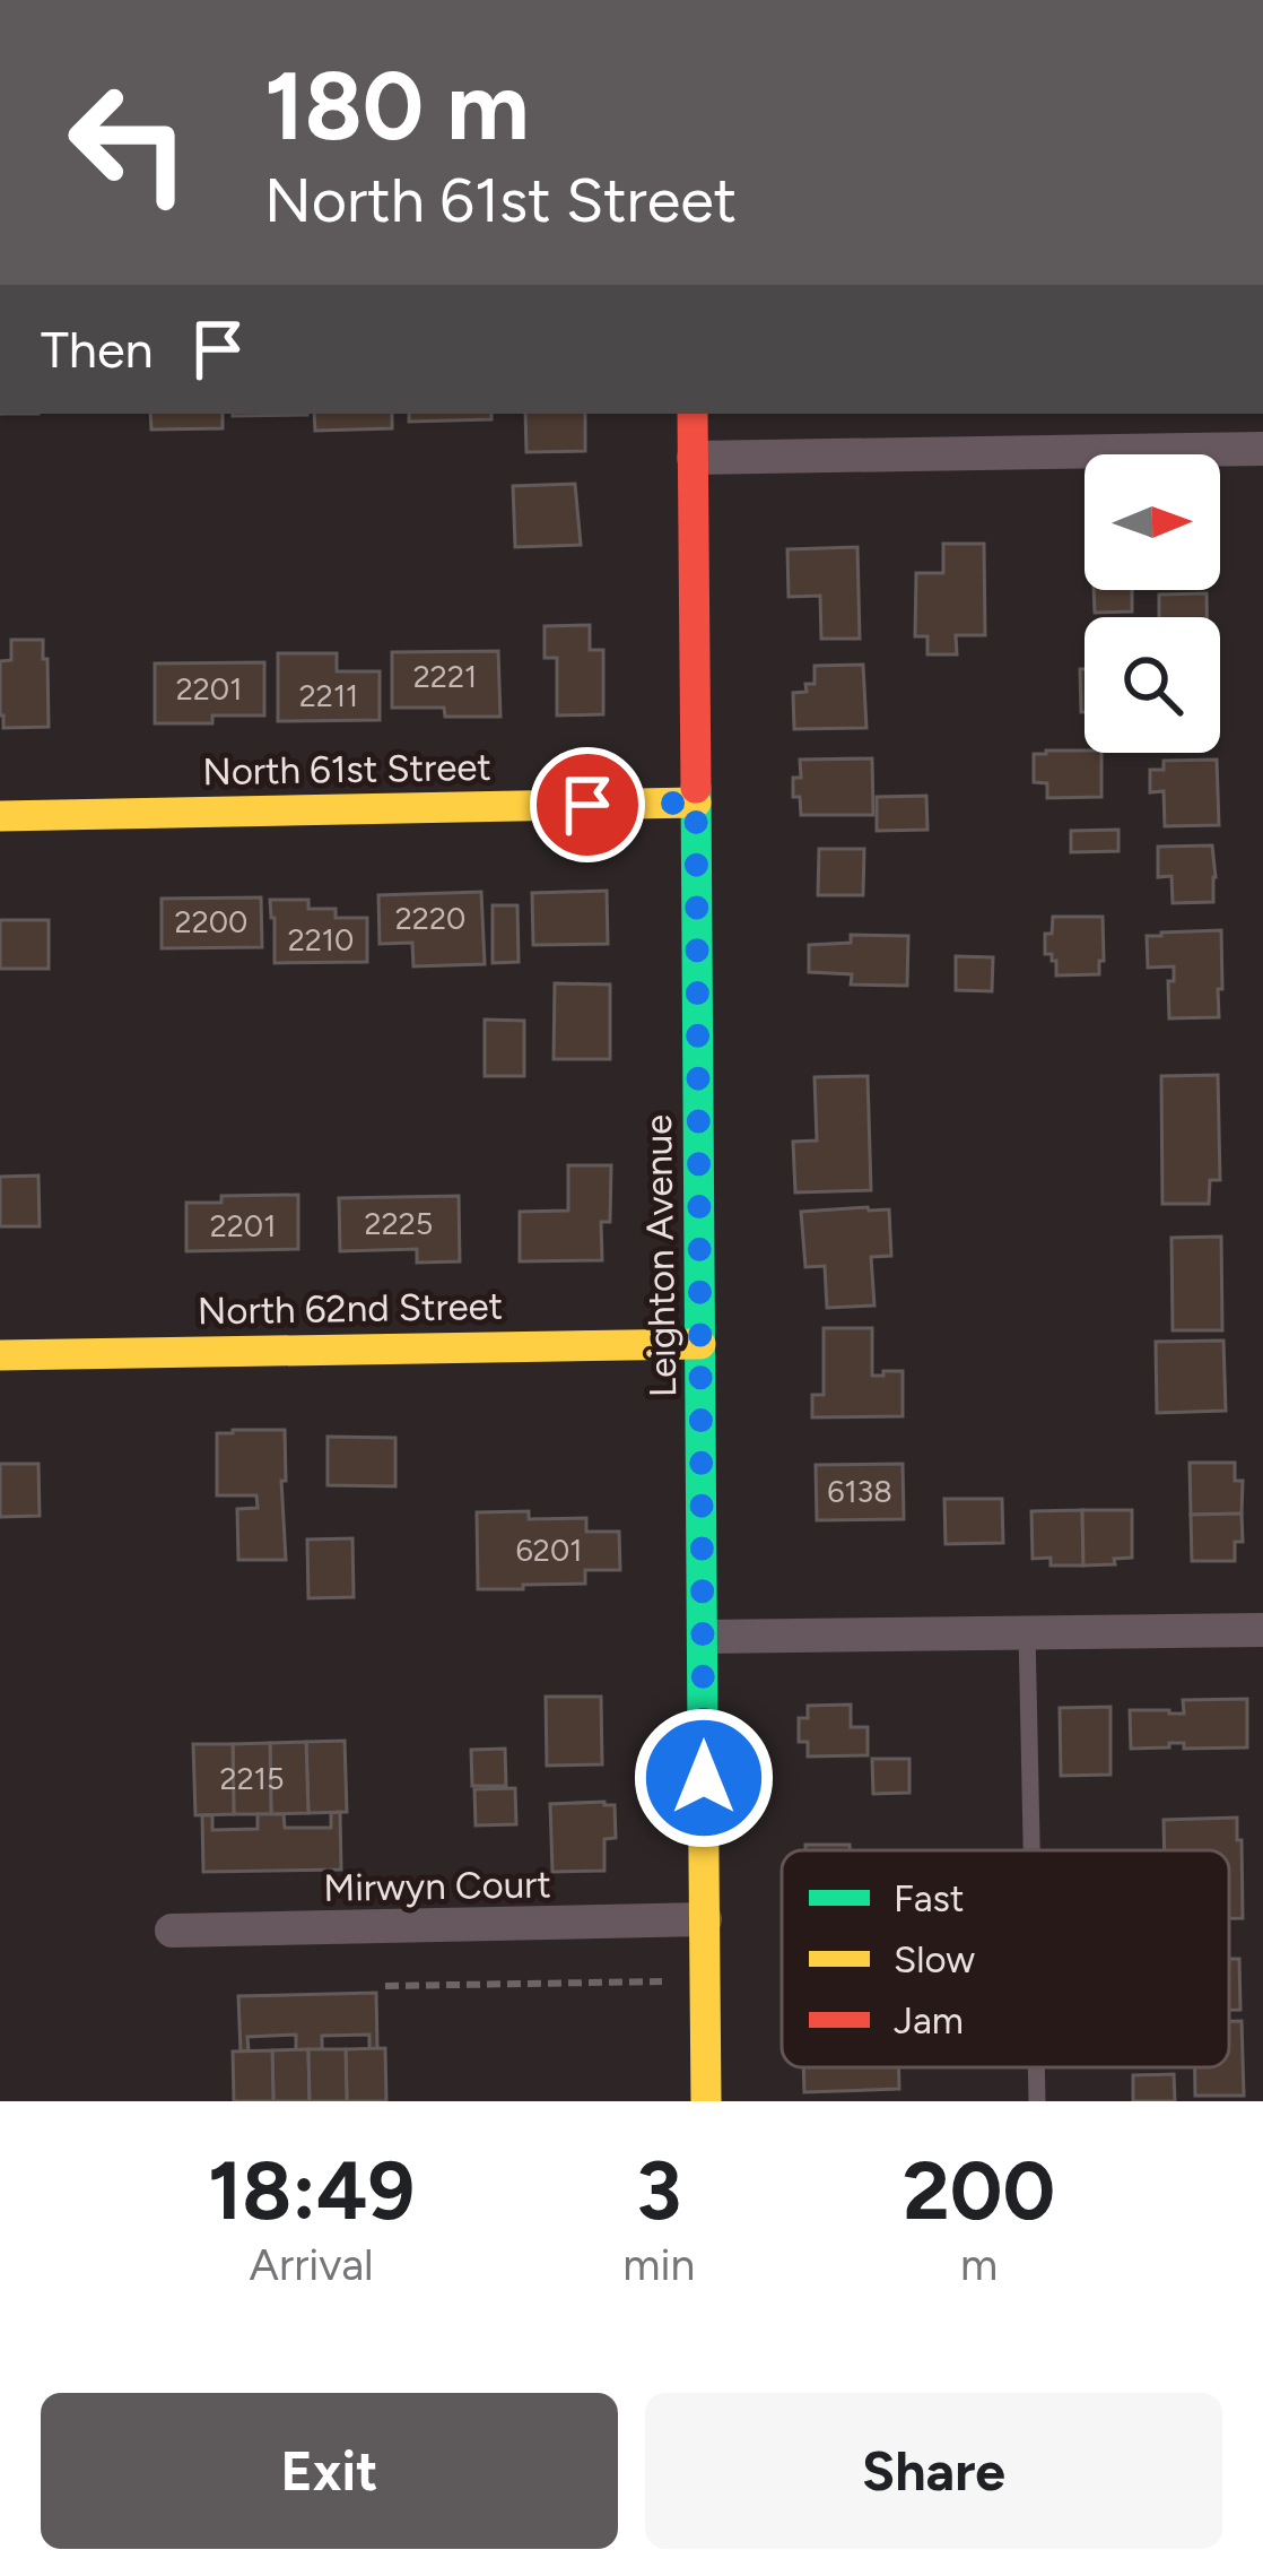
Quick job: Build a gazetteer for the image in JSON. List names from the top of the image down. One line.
{"streets":{"street":["North 61st Street","Leighton Avenue","North 62nd Street","Mirwyn Court"]},"crossings":[["North 61st Street","Leighton Avenue"],["Leighton Avenue","North 62nd Street"],["Leighton Avenue","Mirwyn Court"]],"house_numbers":["2221","2201","2211","2220","2200","2210","2225","2201","6138","6201","2215"],"legend":["Fast","Slow","Jam"],"north":"right","page":{"turn":["180 m","North 61st Street"],"then":"Then","eta":["18:49","Arrival","3","min","200","m"],"buttons":["Exit","Share"]}}
